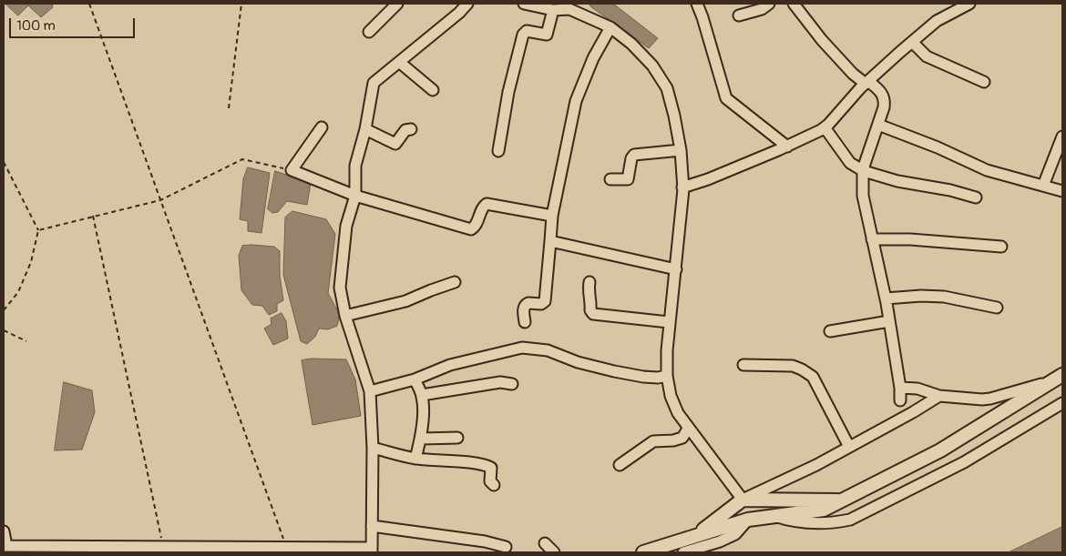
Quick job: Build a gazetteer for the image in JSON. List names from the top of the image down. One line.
{"scale_bar":"100 m"}
